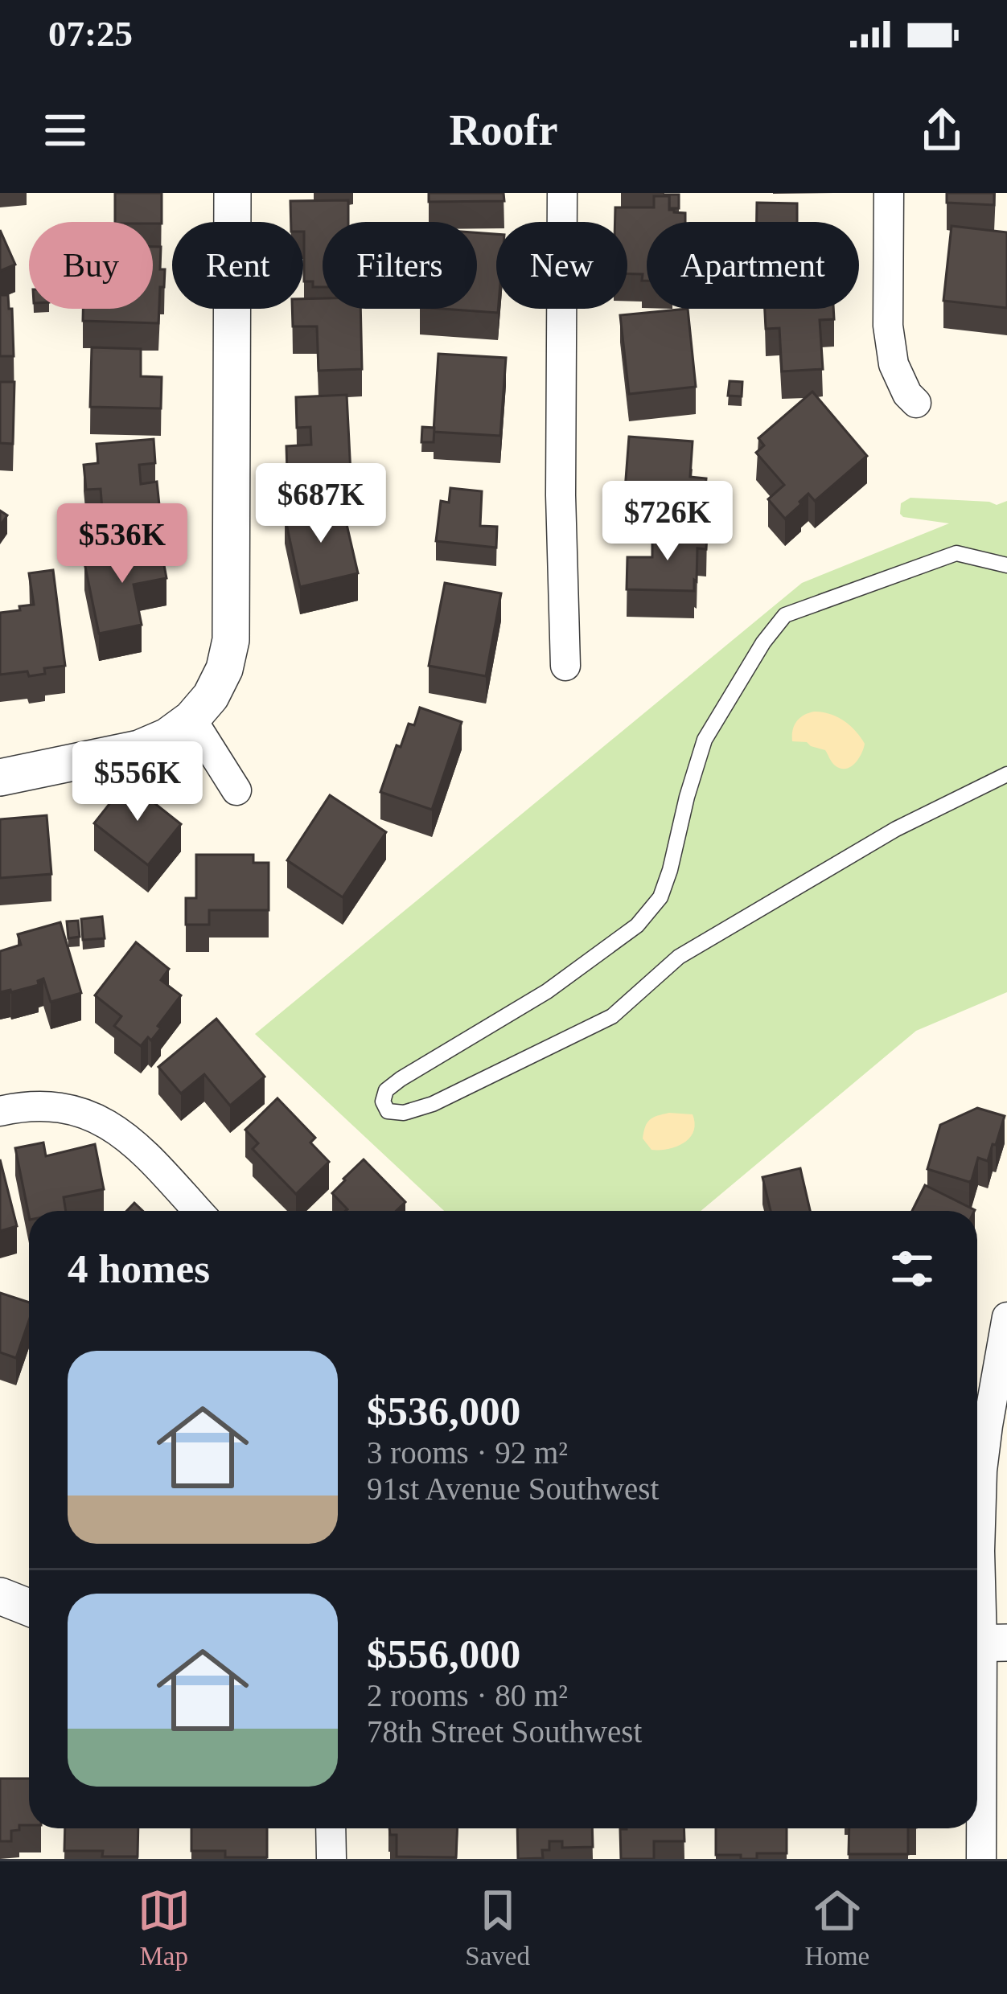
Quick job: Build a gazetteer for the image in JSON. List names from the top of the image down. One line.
{"page":{"status":"07:25","header":"Roofr","chip":["Buy","Rent","Filters","New","Apartment"],"price":["$687K","$726K","$536K","$556K"],"heading":"4 homes","list":[{"name":"$536,000","note":"3 rooms · 92 m² · 91st Avenue Southwest"},{"name":"$556,000","note":"2 rooms · 80 m² · 78th Street Southwest"}],"tabs":["Map","Saved","Home"]}}
